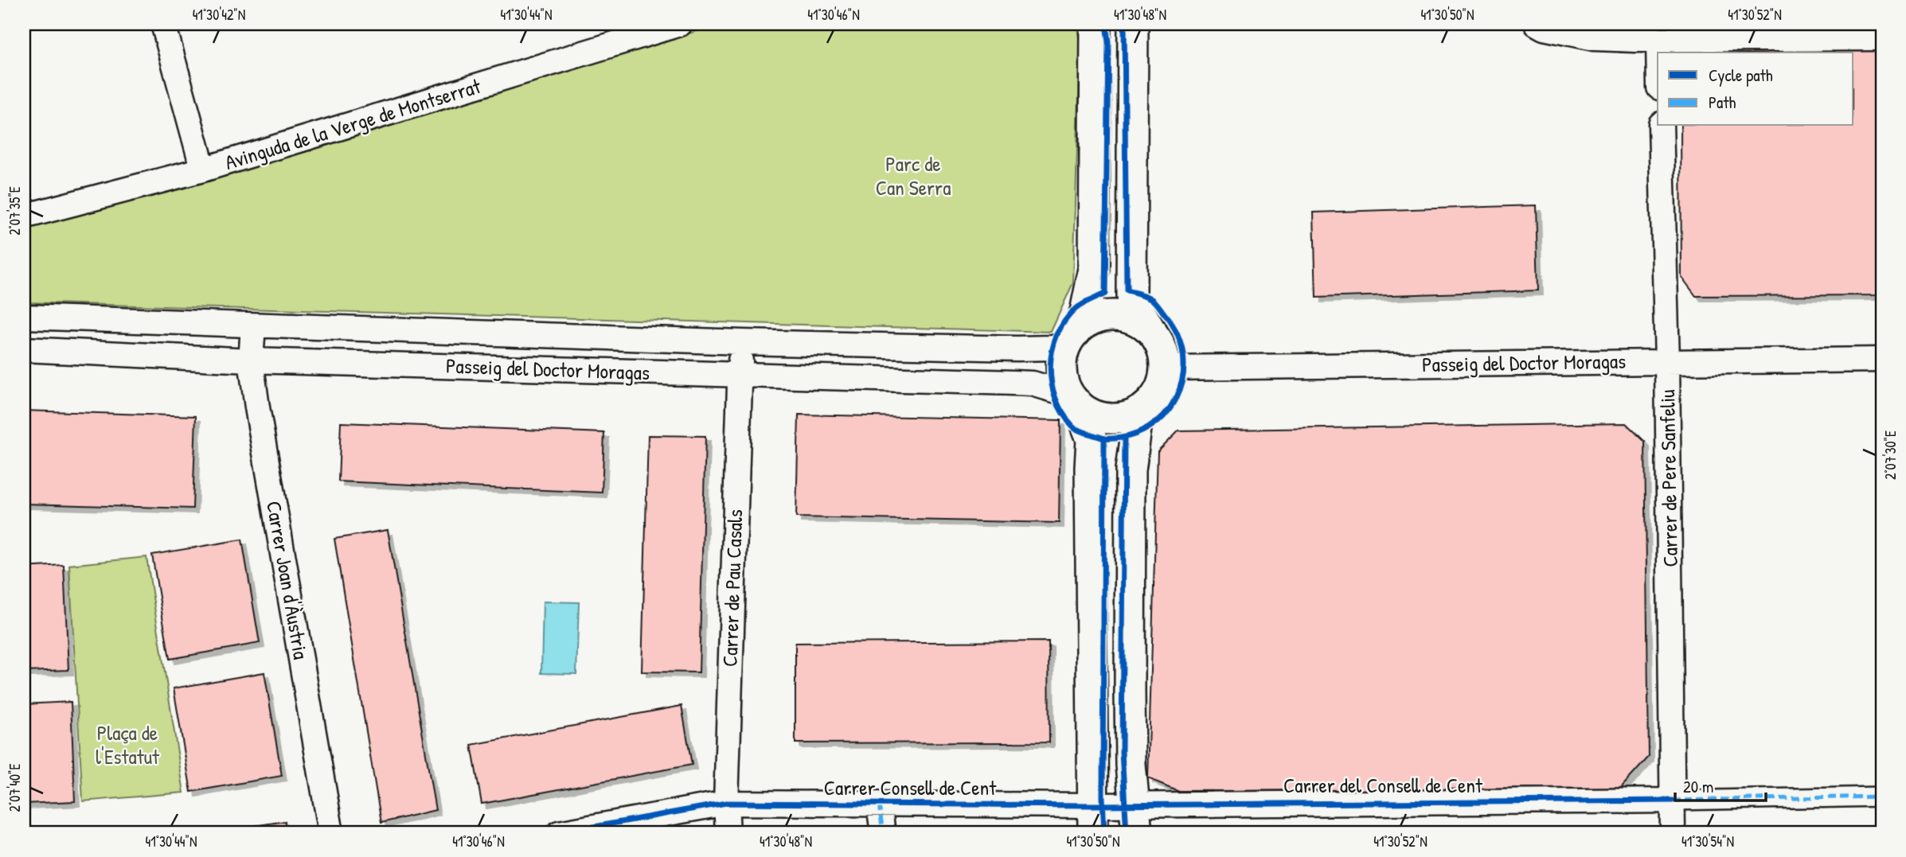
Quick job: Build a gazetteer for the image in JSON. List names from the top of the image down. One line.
{"streets":{"street":["Avinguda de la Verge de Montserrat","Passeig del Doctor Moragas","Carrer de Pere Sanfeliu","Carrer Joan d'Àustria","Carrer de Pau Casals","Carrer del Consell de Cent","Carrer Consell de Cent"]},"crossings":[["Passeig del Doctor Moragas","Carrer de Pere Sanfeliu"],["Passeig del Doctor Moragas","Carrer Joan d'Àustria"],["Passeig del Doctor Moragas","Carrer de Pau Casals"],["Carrer de Pere Sanfeliu","Carrer del Consell de Cent"],["Carrer de Pau Casals","Carrer Consell de Cent"],["Carrer del Consell de Cent","Carrer Consell de Cent"]],"parks":["Parc de Can Serra","Plaça de l'Estatut"],"legend":["Cycle path","Path"],"scale_bar":"20 m","coordinates":["41°30'42\"N","41°30'44\"N","41°30'46\"N","41°30'48\"N","41°30'50\"N","41°30'52\"N","2°07'35\"E","2°07'30\"E","2°07'40\"E","41°30'54\"N"]}
